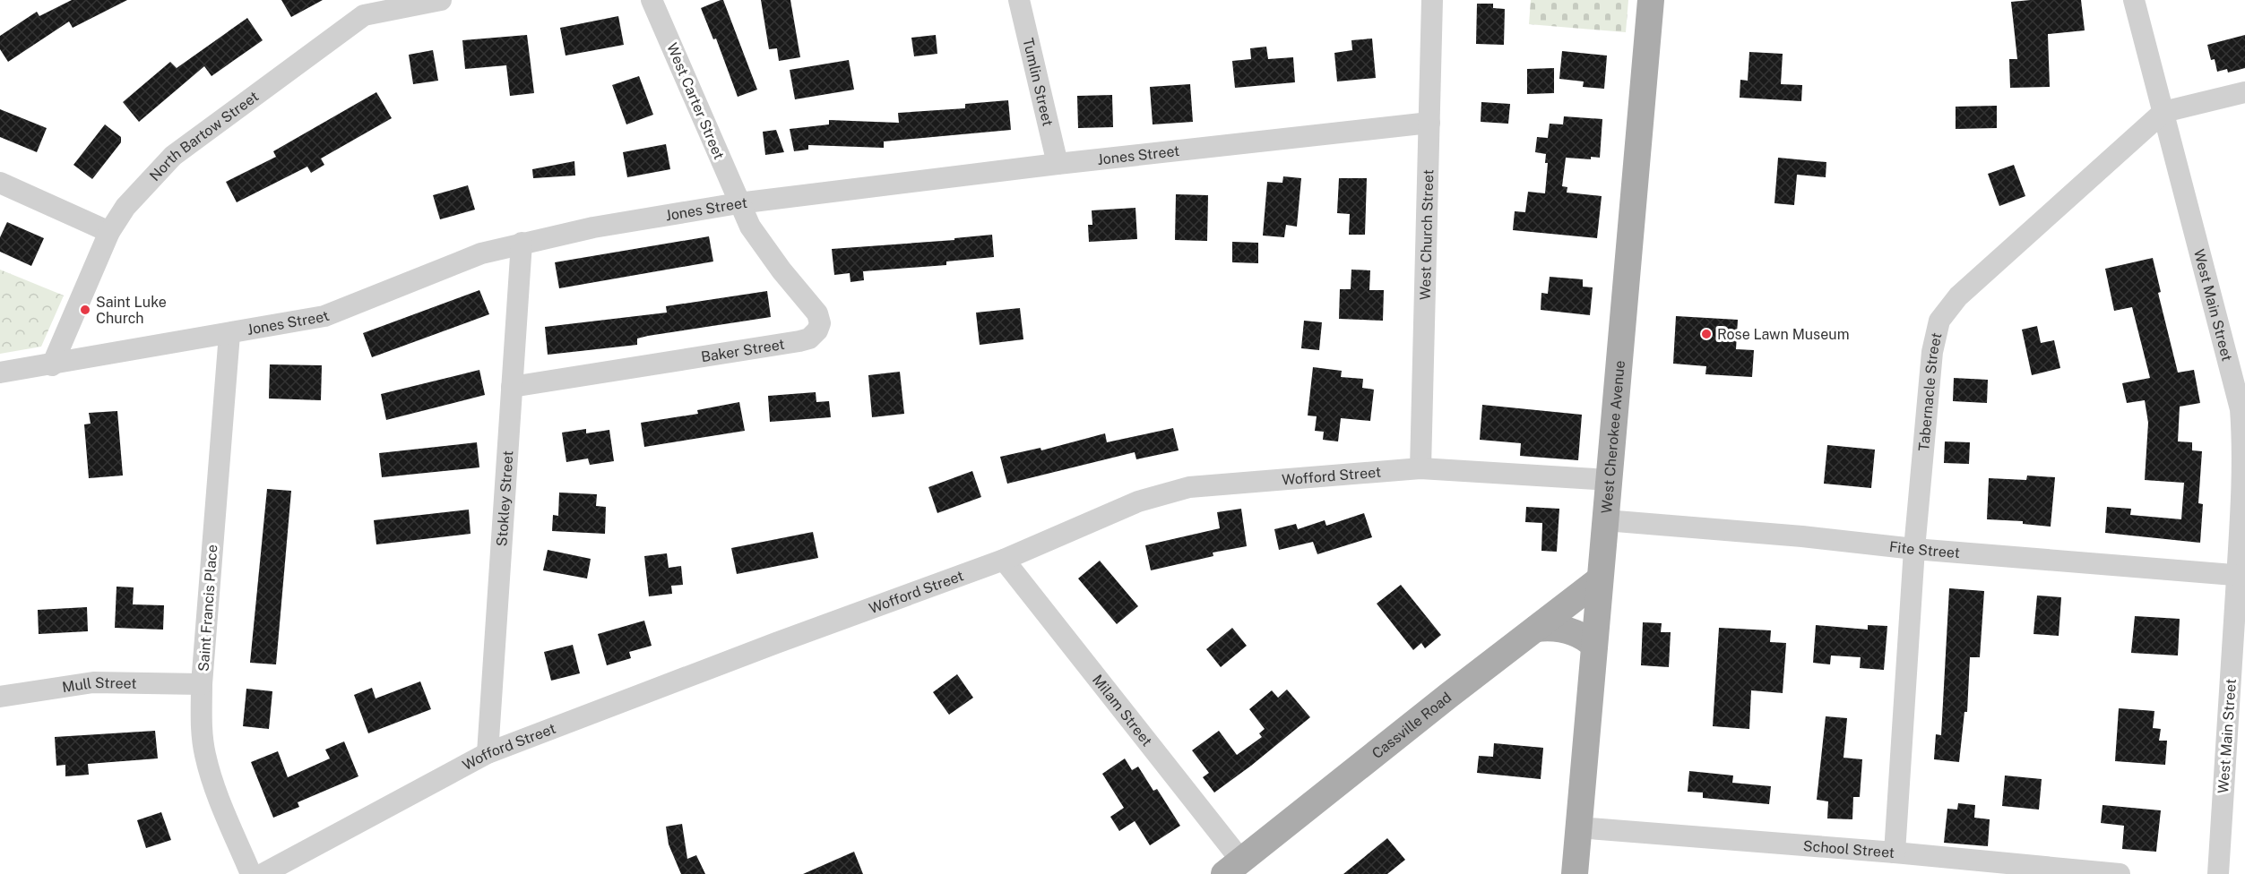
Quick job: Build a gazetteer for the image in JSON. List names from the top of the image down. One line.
{"streets":{"main road":["West Cherokee Avenue","Cassville Road"],"street":["Tumlin Street","West Carter Street","North Bartow Street","Jones Street","West Church Street","West Main Street","Baker Street","Tabernacle Street","Wofford Street","Stokley Street","Fite Street","Saint Francis Place","Mull Street","Milam Street","School Street"]},"crossings":[["Tumlin Street","Jones Street"],["West Carter Street","Jones Street"],["West Carter Street","Baker Street"],["North Bartow Street","Jones Street"],["Jones Street","West Church Street"],["Jones Street","Baker Street"],["Jones Street","Stokley Street"],["Jones Street","Saint Francis Place"],["West Church Street","Wofford Street"],["West Main Street","Tabernacle Street"],["West Main Street","Fite Street"],["Baker Street","Stokley Street"],["Tabernacle Street","Fite Street"],["Tabernacle Street","School Street"],["West Cherokee Avenue","Wofford Street"],["West Cherokee Avenue","Fite Street"],["West Cherokee Avenue","Cassville Road"],["West Cherokee Avenue","School Street"],["Wofford Street","Stokley Street"],["Wofford Street","Milam Street"],["Saint Francis Place","Mull Street"],["Milam Street","Cassville Road"]],"places":["Saint Luke Church","Rose Lawn Museum"]}
